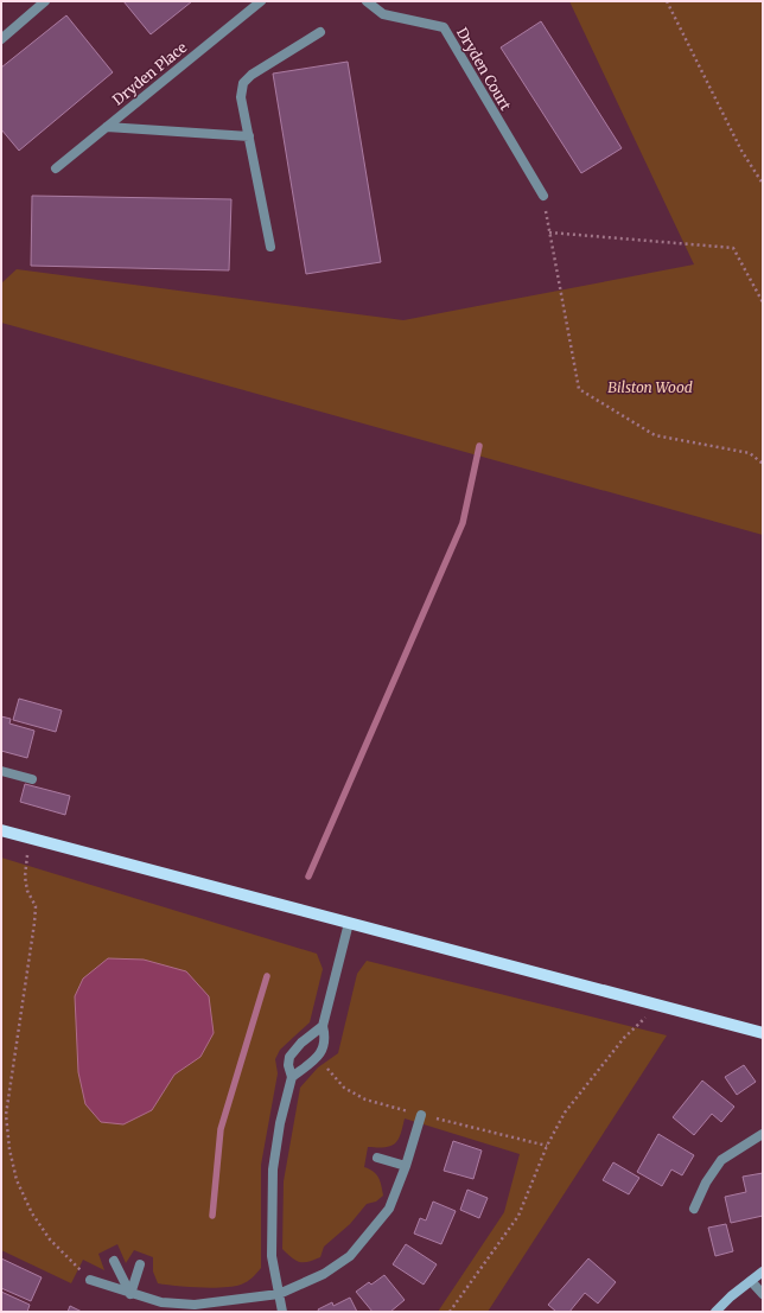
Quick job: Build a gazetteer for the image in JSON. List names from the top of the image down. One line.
{"streets":{"street":["Dryden Court","Dryden Place"]},"parks":["Bilston Wood"]}
